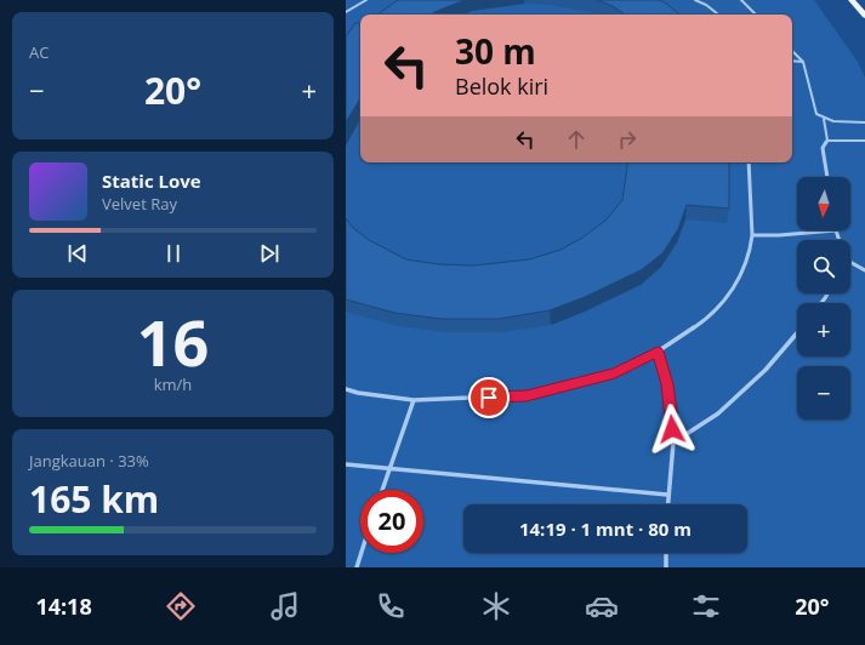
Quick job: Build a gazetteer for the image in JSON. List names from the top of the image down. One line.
{"north":"bottom","page":{"tile":["AC",["16","km/h"],["Jangkauan · 33%","165 km"]],"turn":["30 m","Belok kiri"],"heat":["−","20°","+"],"song":["Static Love","Velvet Ray"],"map_buttons":["+","−"],"limit":"20","trip":"14:19 · 1 mnt · 80 m","tabs":["14:18","20°"]}}
